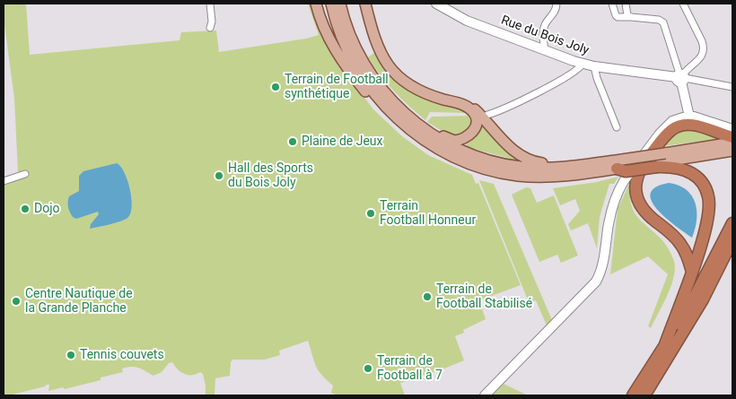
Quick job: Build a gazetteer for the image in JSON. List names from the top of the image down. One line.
{"streets":{"main road":["Rue du Bois Joly"]},"places":["Terrain de Football synthétique","Plaine de Jeux","Hall des Sports du Bois Joly","Dojo","Terrain Football Honneur","Terrain de Football Stabilisé","Centre Nautique de la Grande Planche","Tennis couvets","Terrain de Football à 7"]}
